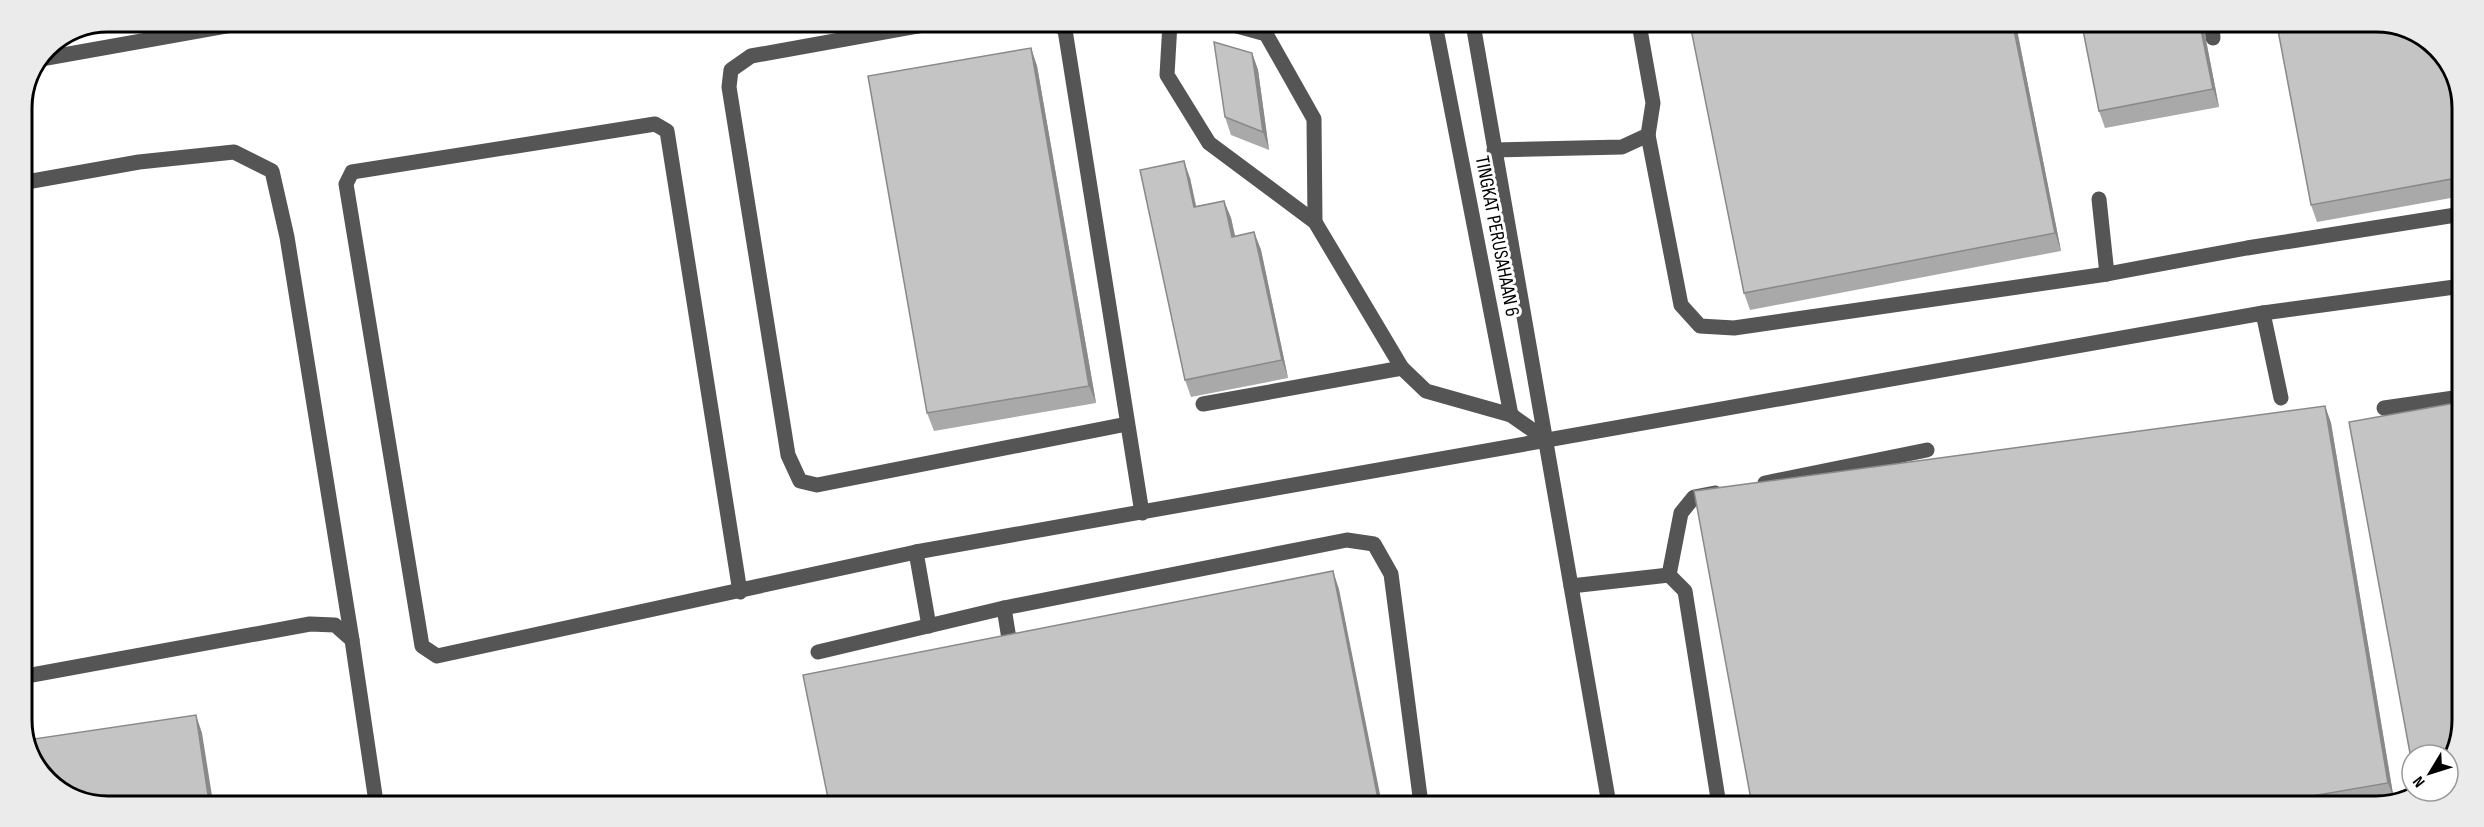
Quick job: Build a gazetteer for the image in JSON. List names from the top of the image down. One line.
{"streets":{"street":["TINGKAT PERUSAHAAN 6"]},"north":"bottom left"}
